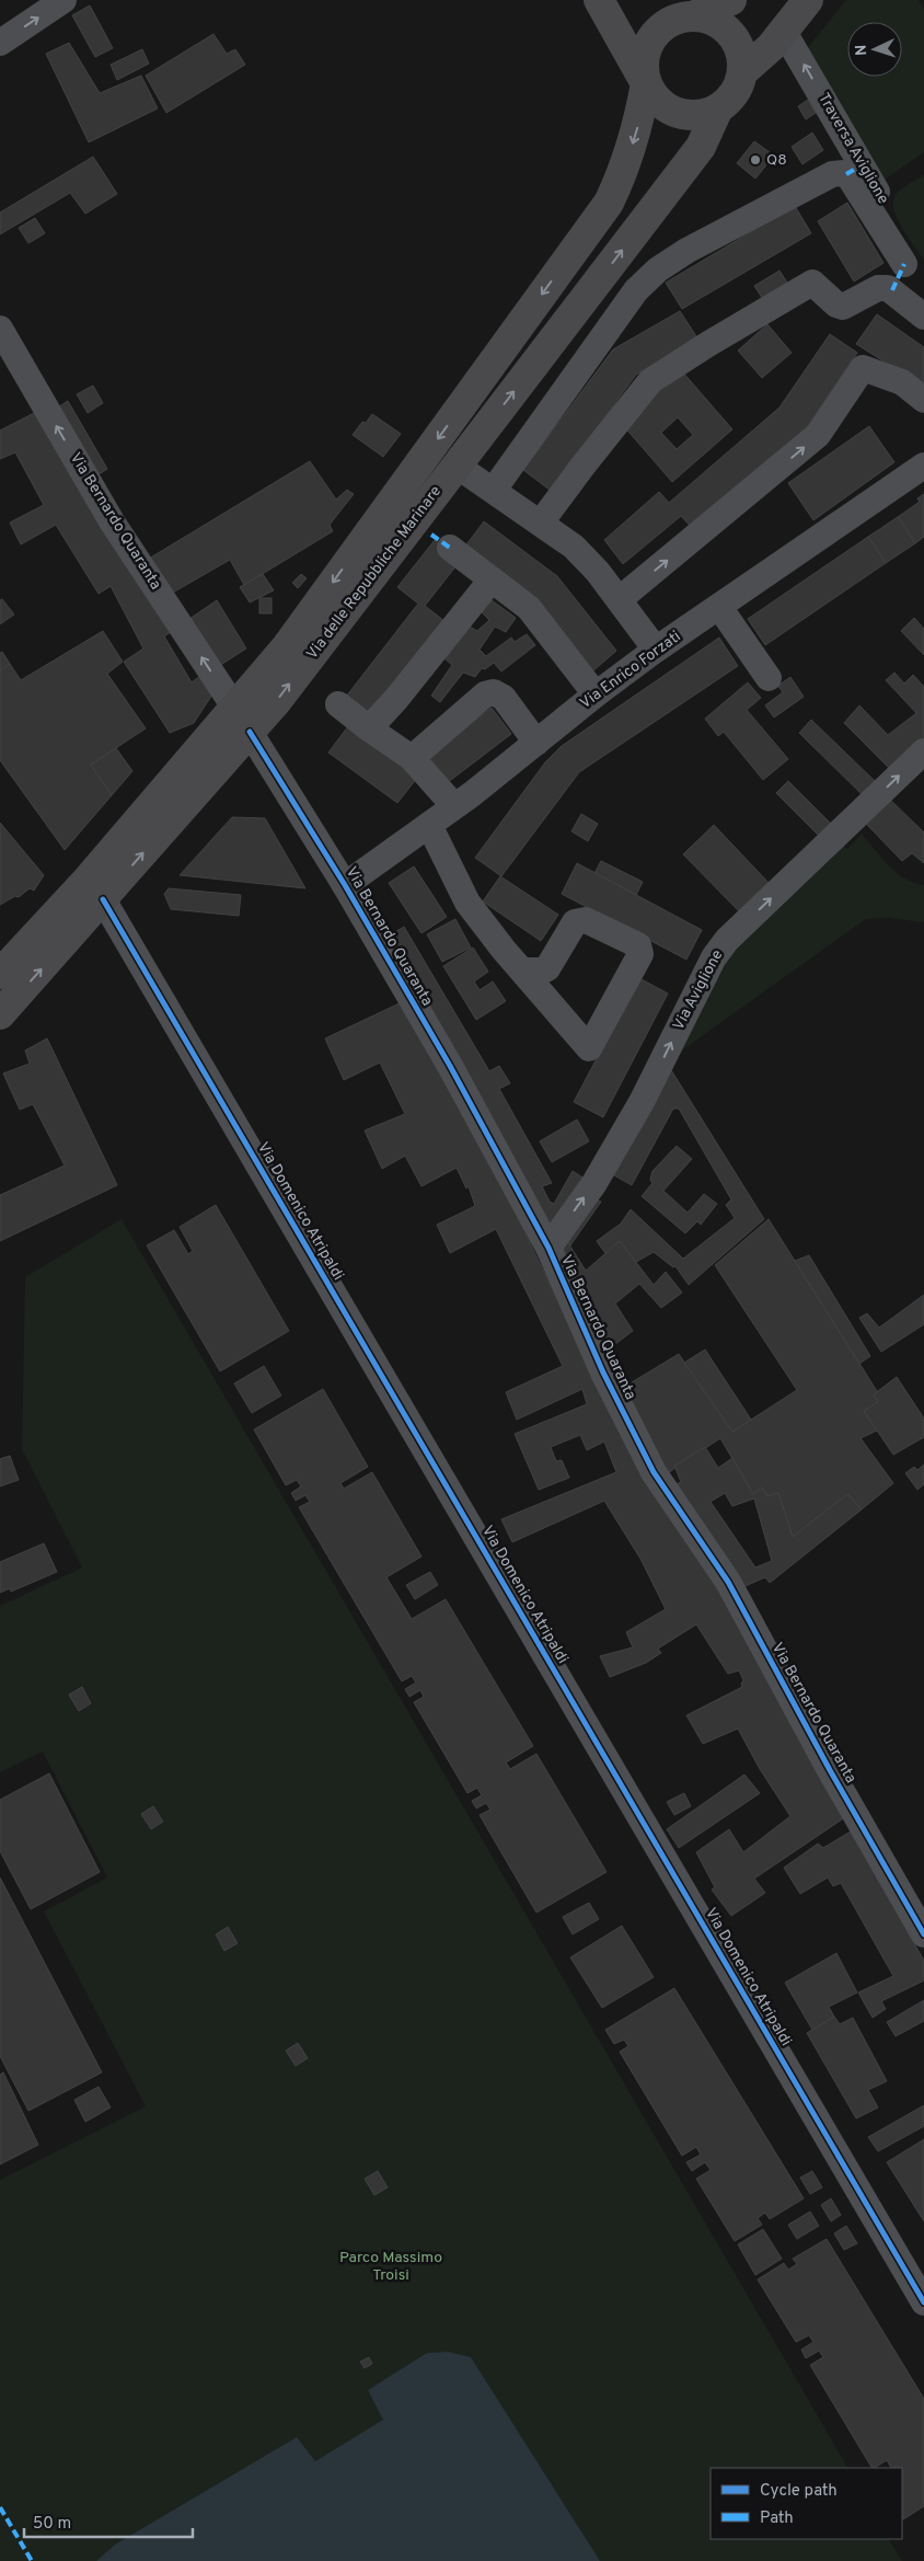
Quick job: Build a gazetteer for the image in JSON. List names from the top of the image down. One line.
{"streets":{"main road":["Via delle Repubbliche Marinare"],"street":["Traversa Aviglione","Via Bernardo Quaranta","Via Enrico Forzati","Via Aviglione","Via Domenico Atripaldi"]},"crossings":[["Via Bernardo Quaranta","Via delle Repubbliche Marinare"],["Via Bernardo Quaranta","Via Enrico Forzati"],["Via Bernardo Quaranta","Via Aviglione"],["Via delle Repubbliche Marinare","Via Domenico Atripaldi"]],"one_way":["Traversa Aviglione","Via Aviglione"],"parks":["Parco Massimo Troisi"],"places":["Q8"],"legend":["Cycle path","Path"],"scale_bar":"50 m","north":"left"}
